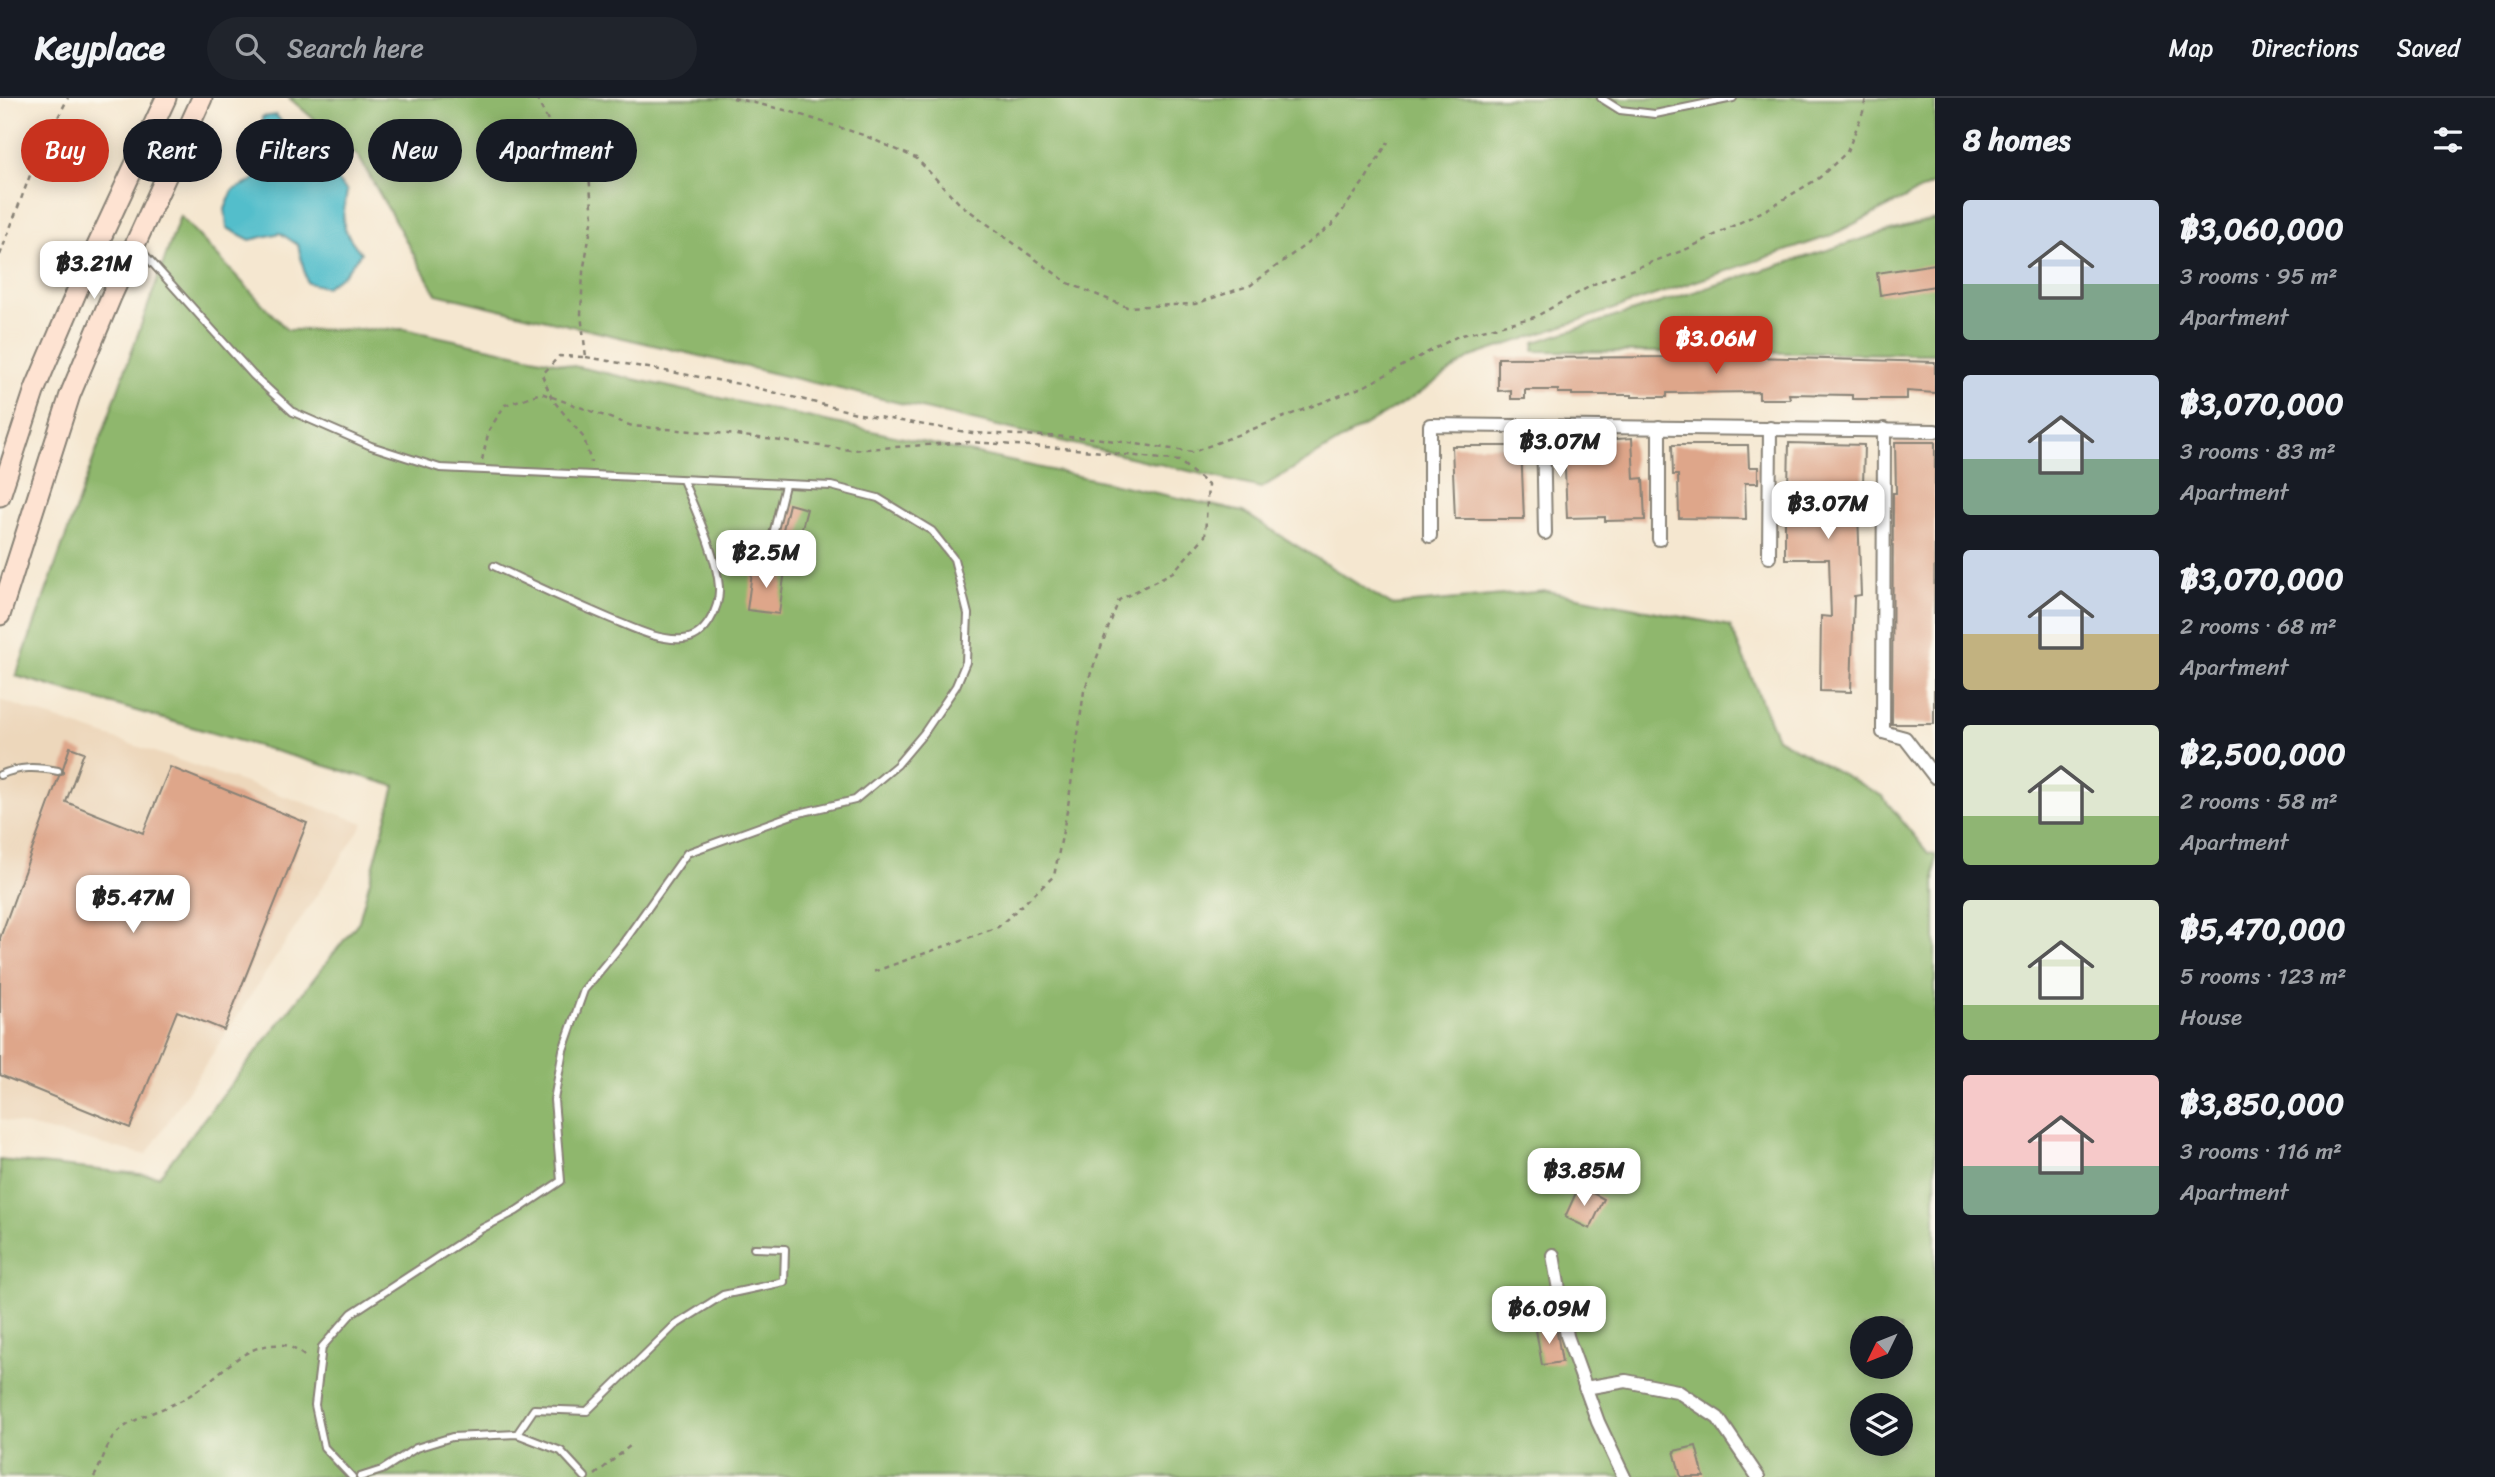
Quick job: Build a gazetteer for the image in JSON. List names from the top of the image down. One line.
{"north":"bottom left","page":{"header":"Keyplace","search":"Search here","nav":["Map","Directions","Saved"],"heading":"8 homes","chip":["Buy","Rent","Filters","New","Apartment"],"list":[{"name":"฿3,060,000","note":"3 rooms · 95 m² · Apartment"},{"name":"฿3,070,000","note":"3 rooms · 83 m² · Apartment"},{"name":"฿3,070,000","note":"2 rooms · 68 m² · Apartment"},{"name":"฿2,500,000","note":"2 rooms · 58 m² · Apartment"},{"name":"฿5,470,000","note":"5 rooms · 123 m² · House"},{"name":"฿3,850,000","note":"3 rooms · 116 m² · Apartment"}],"price":["฿3.21M","฿3.06M","฿3.07M","฿3.07M","฿2.5M","฿5.47M","฿3.85M","฿6.09M"]}}
